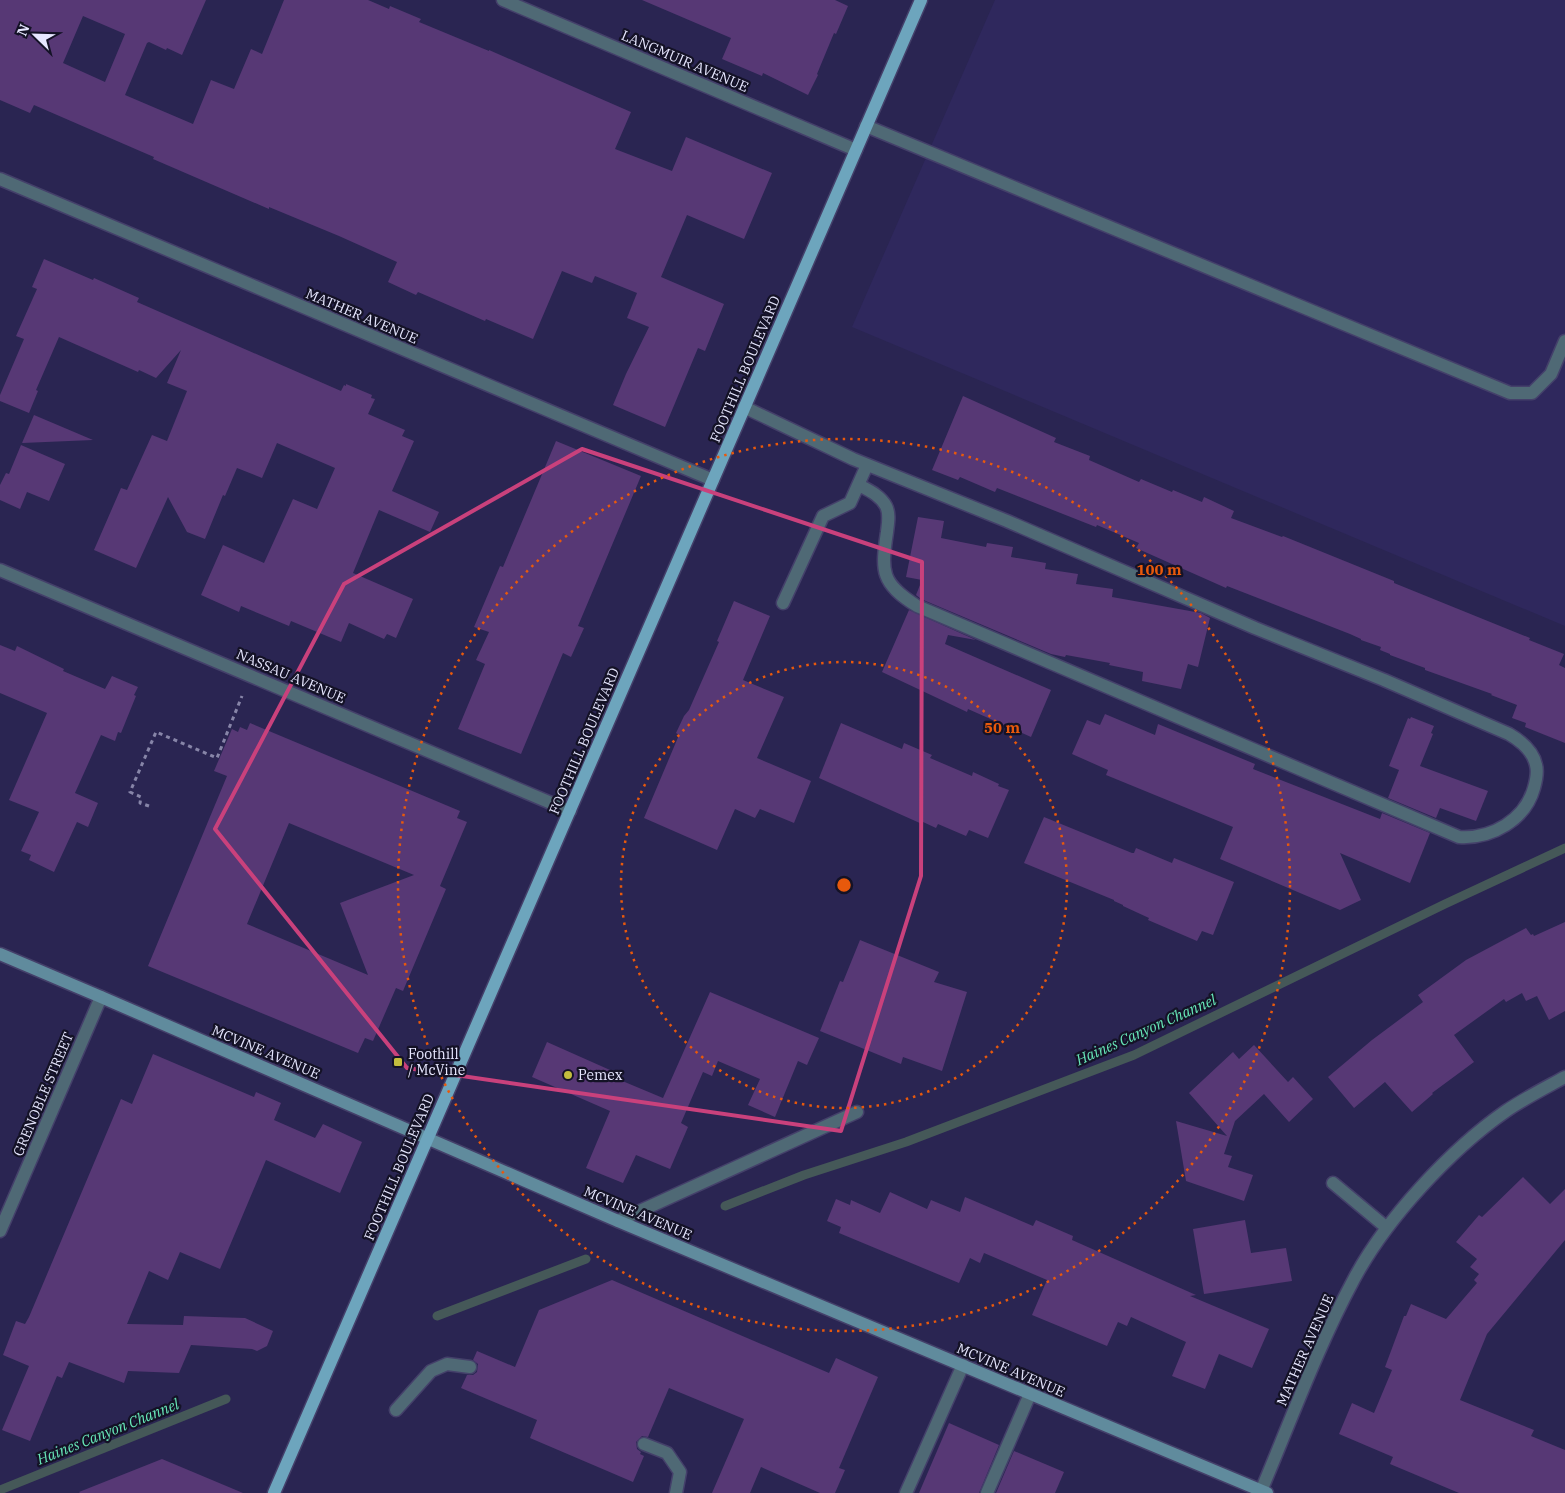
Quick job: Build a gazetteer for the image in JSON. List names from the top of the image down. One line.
{"streets":{"main road":["FOOTHILL BOULEVARD"],"street":["LANGMUIR AVENUE","MATHER AVENUE","NASSAU AVENUE","MCVINE AVENUE","GRENOBLE STREET"]},"crossings":[["LANGMUIR AVENUE","FOOTHILL BOULEVARD"],["MATHER AVENUE","FOOTHILL BOULEVARD"],["MATHER AVENUE","MCVINE AVENUE"],["FOOTHILL BOULEVARD","NASSAU AVENUE"],["FOOTHILL BOULEVARD","MCVINE AVENUE"],["MCVINE AVENUE","GRENOBLE STREET"]],"water":["Haines Canyon Channel"],"places":{"transit":["Foothill / McVine"],"other":["Pemex"]},"north":"top left","rings":["100 m","50 m"]}
